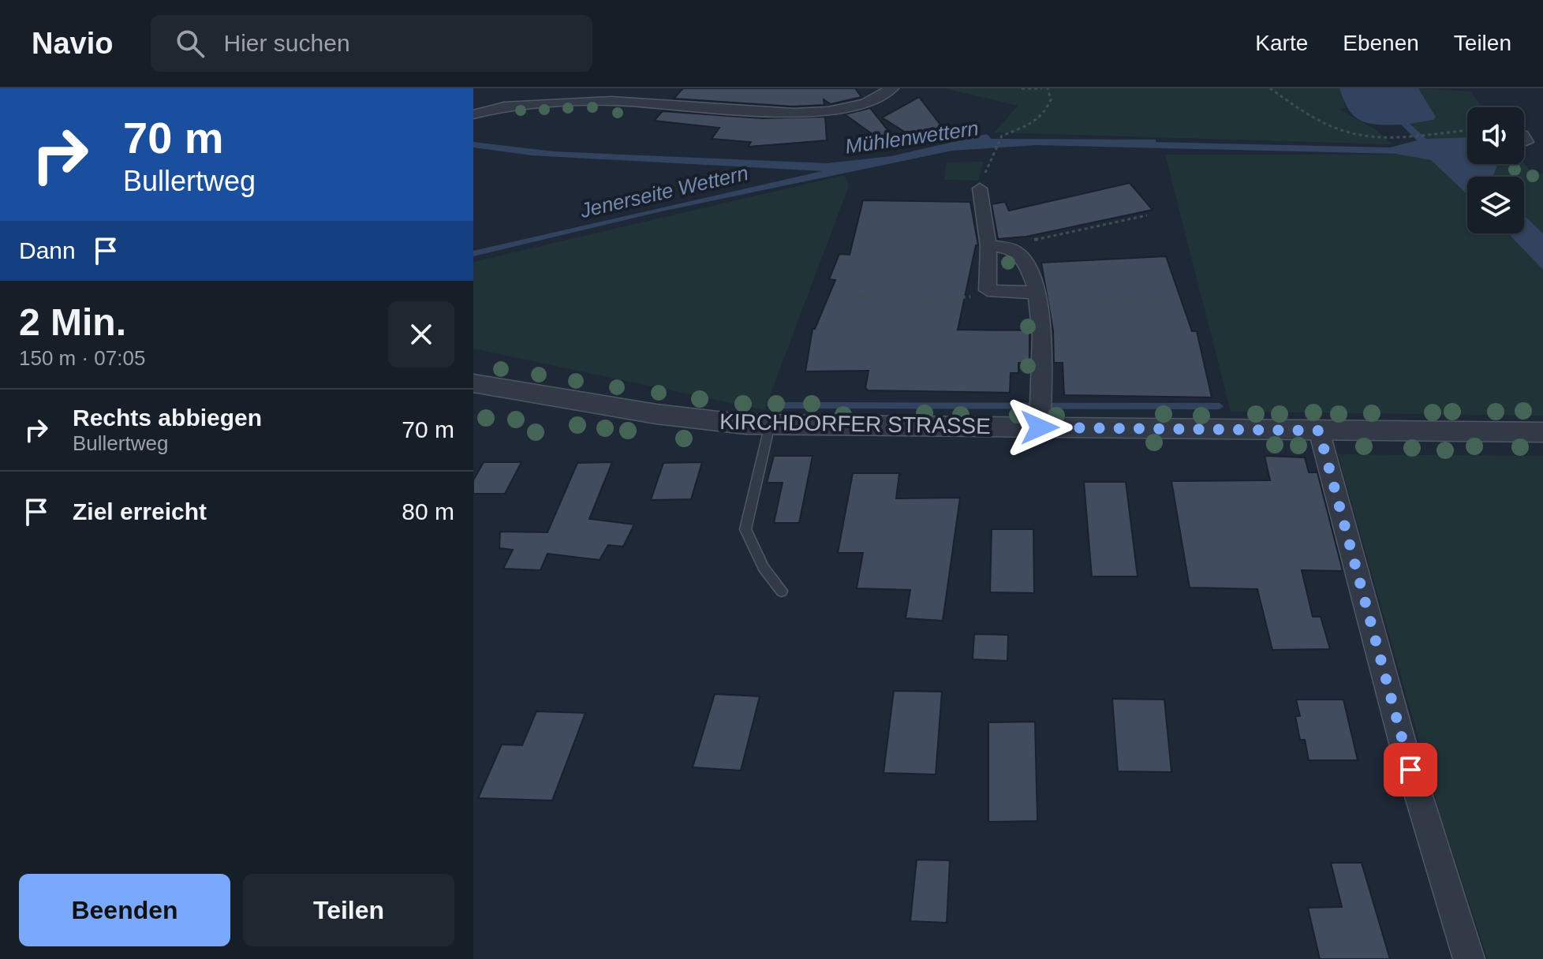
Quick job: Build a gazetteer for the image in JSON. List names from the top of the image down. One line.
{"streets":{"street":["KIRCHDORFER STRASSE"]},"water":["Mühlenwettern","Jenerseite Wettern"],"page":{"header":"Navio","search":"Hier suchen","nav":["Karte","Ebenen","Teilen"],"turn":["70 m","Bullertweg"],"then":"Dann","heading":["2 Min.","150 m · 07:05"],"list":[{"name":"Rechts abbiegen","note":"Bullertweg","value":"70 m"},{"name":"Ziel erreicht","value":"80 m"}],"buttons":["Beenden","Teilen"]}}
